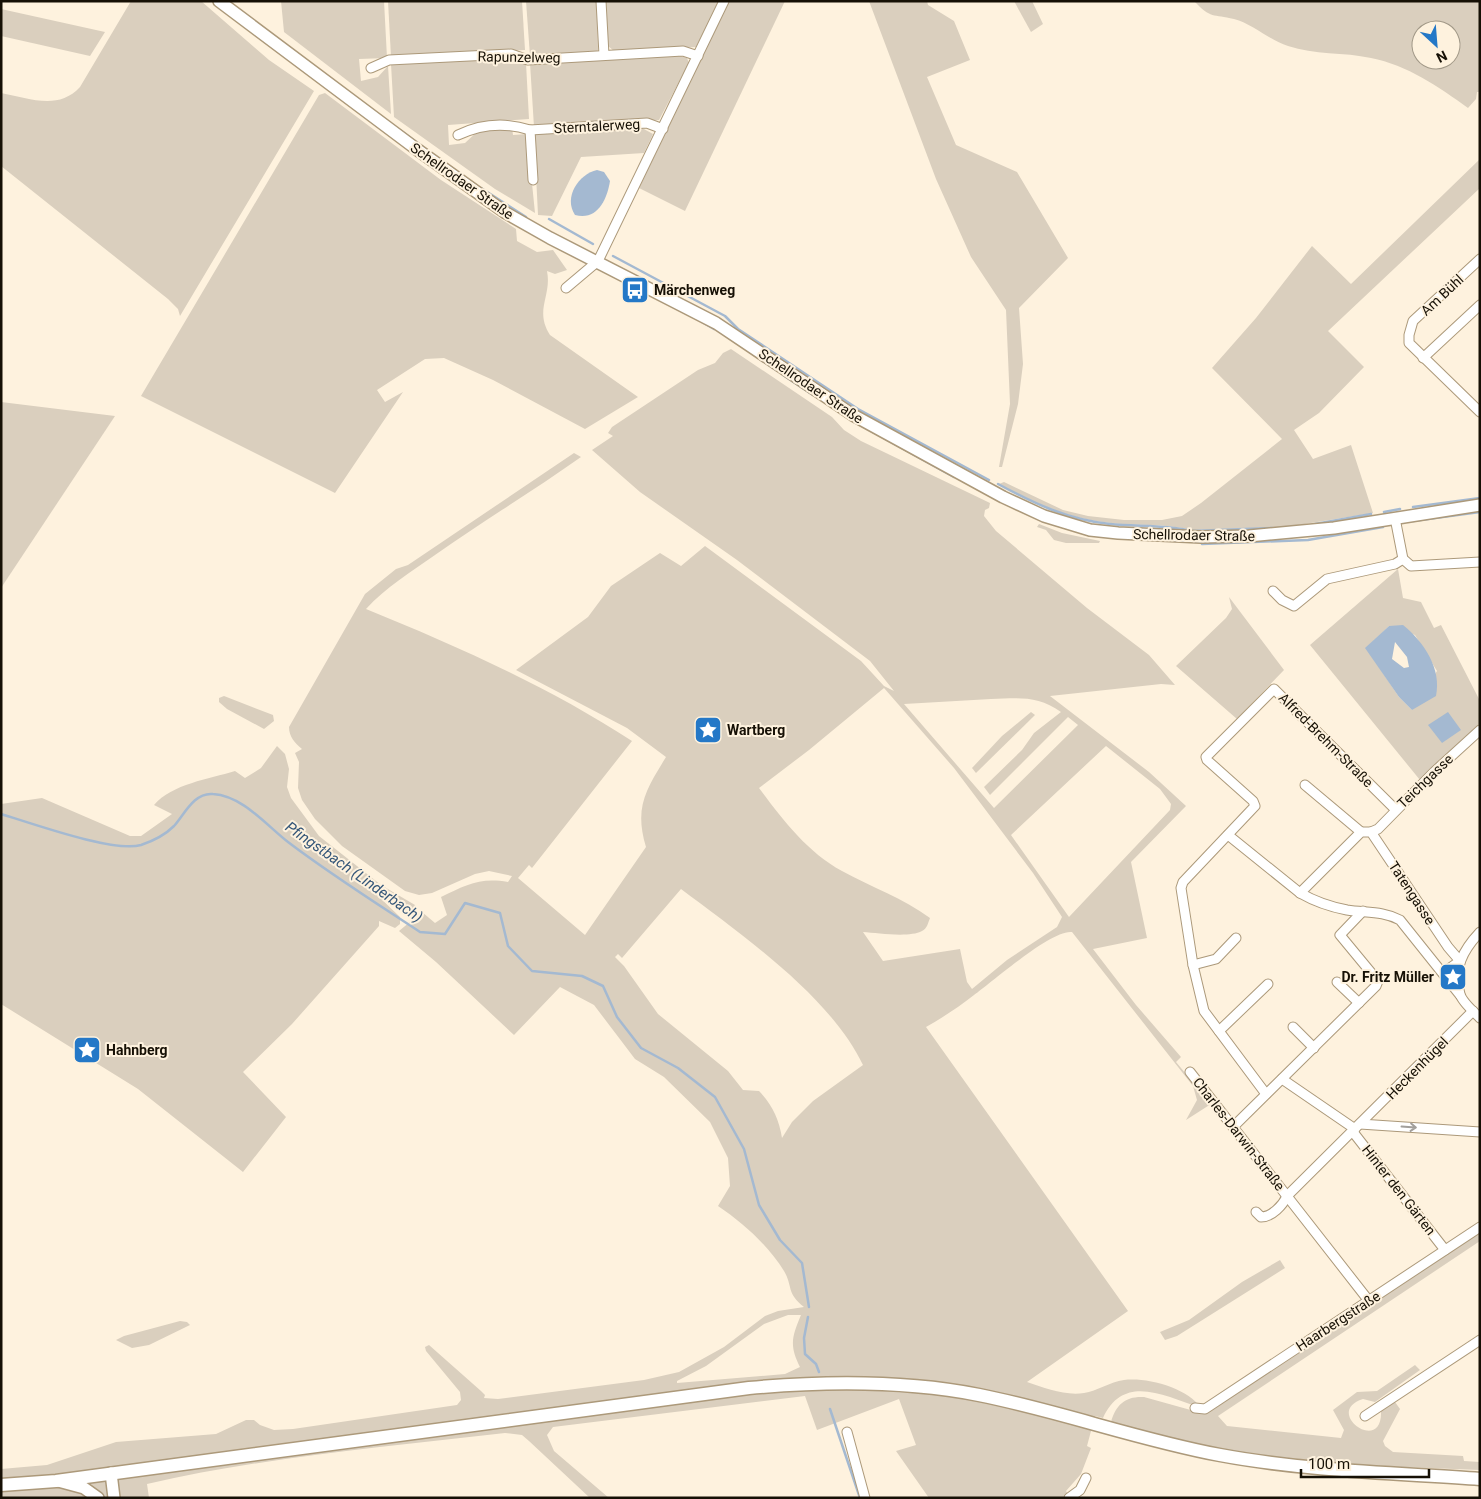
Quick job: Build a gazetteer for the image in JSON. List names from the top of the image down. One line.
{"streets":{"street":["Rapunzelweg","Sterntalerweg","Schellrodaer Straße","Am Bühl","Alfred-Brehm-Straße","Teichgasse","Tatengasse","Heckenhügel","Charles-Darwin-Straße","Hinter den Gärten","Haarbergstraße"]},"crossings":[["Alfred-Brehm-Straße","Teichgasse"],["Teichgasse","Tatengasse"],["Heckenhügel","Charles-Darwin-Straße"],["Heckenhügel","Hinter den Gärten"],["Charles-Darwin-Straße","Hinter den Gärten"],["Charles-Darwin-Straße","Haarbergstraße"],["Hinter den Gärten","Haarbergstraße"]],"water":["Pfingstbach (Linderbach)"],"places":{"bus stop":["Märchenweg"],"place":["Wartberg","Dr. Fritz Müller","Hahnberg"]},"scale_bar":"100 m","north":"bottom right"}
